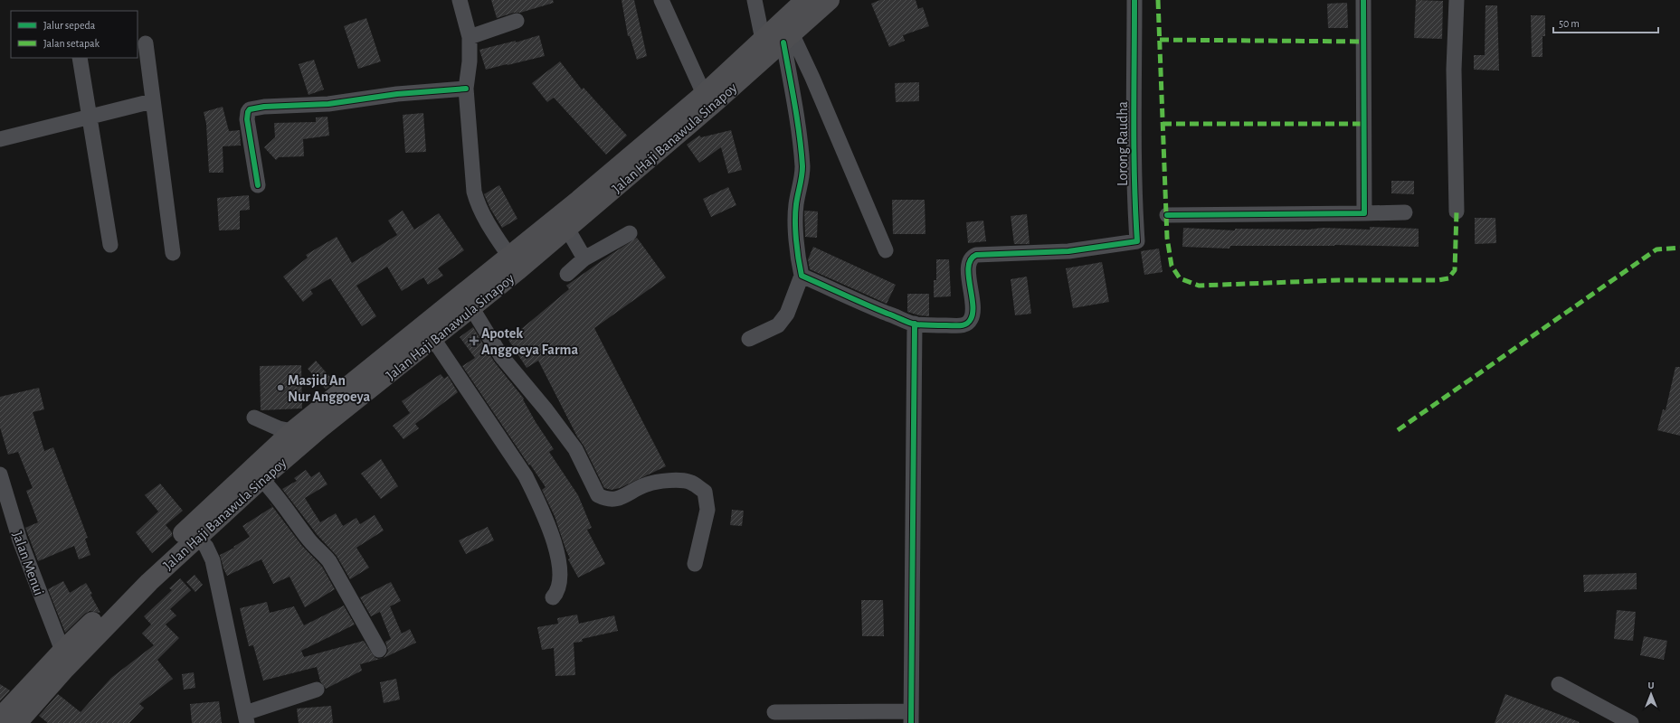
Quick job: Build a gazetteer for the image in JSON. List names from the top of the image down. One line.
{"streets":{"highway":["Jalan Haji Banawula Sinapoy"],"street":["Lorong Raudha","Jalan Menui"]},"crossings":[["Jalan Haji Banawula Sinapoy","Jalan Menui"]],"places":{"health":["Apotek Anggoeya Farma"],"other":["Masjid An Nur Anggoeya"]},"legend":["Jalur sepeda","Jalan setapak"],"scale_bar":"50 m","north":"top"}
